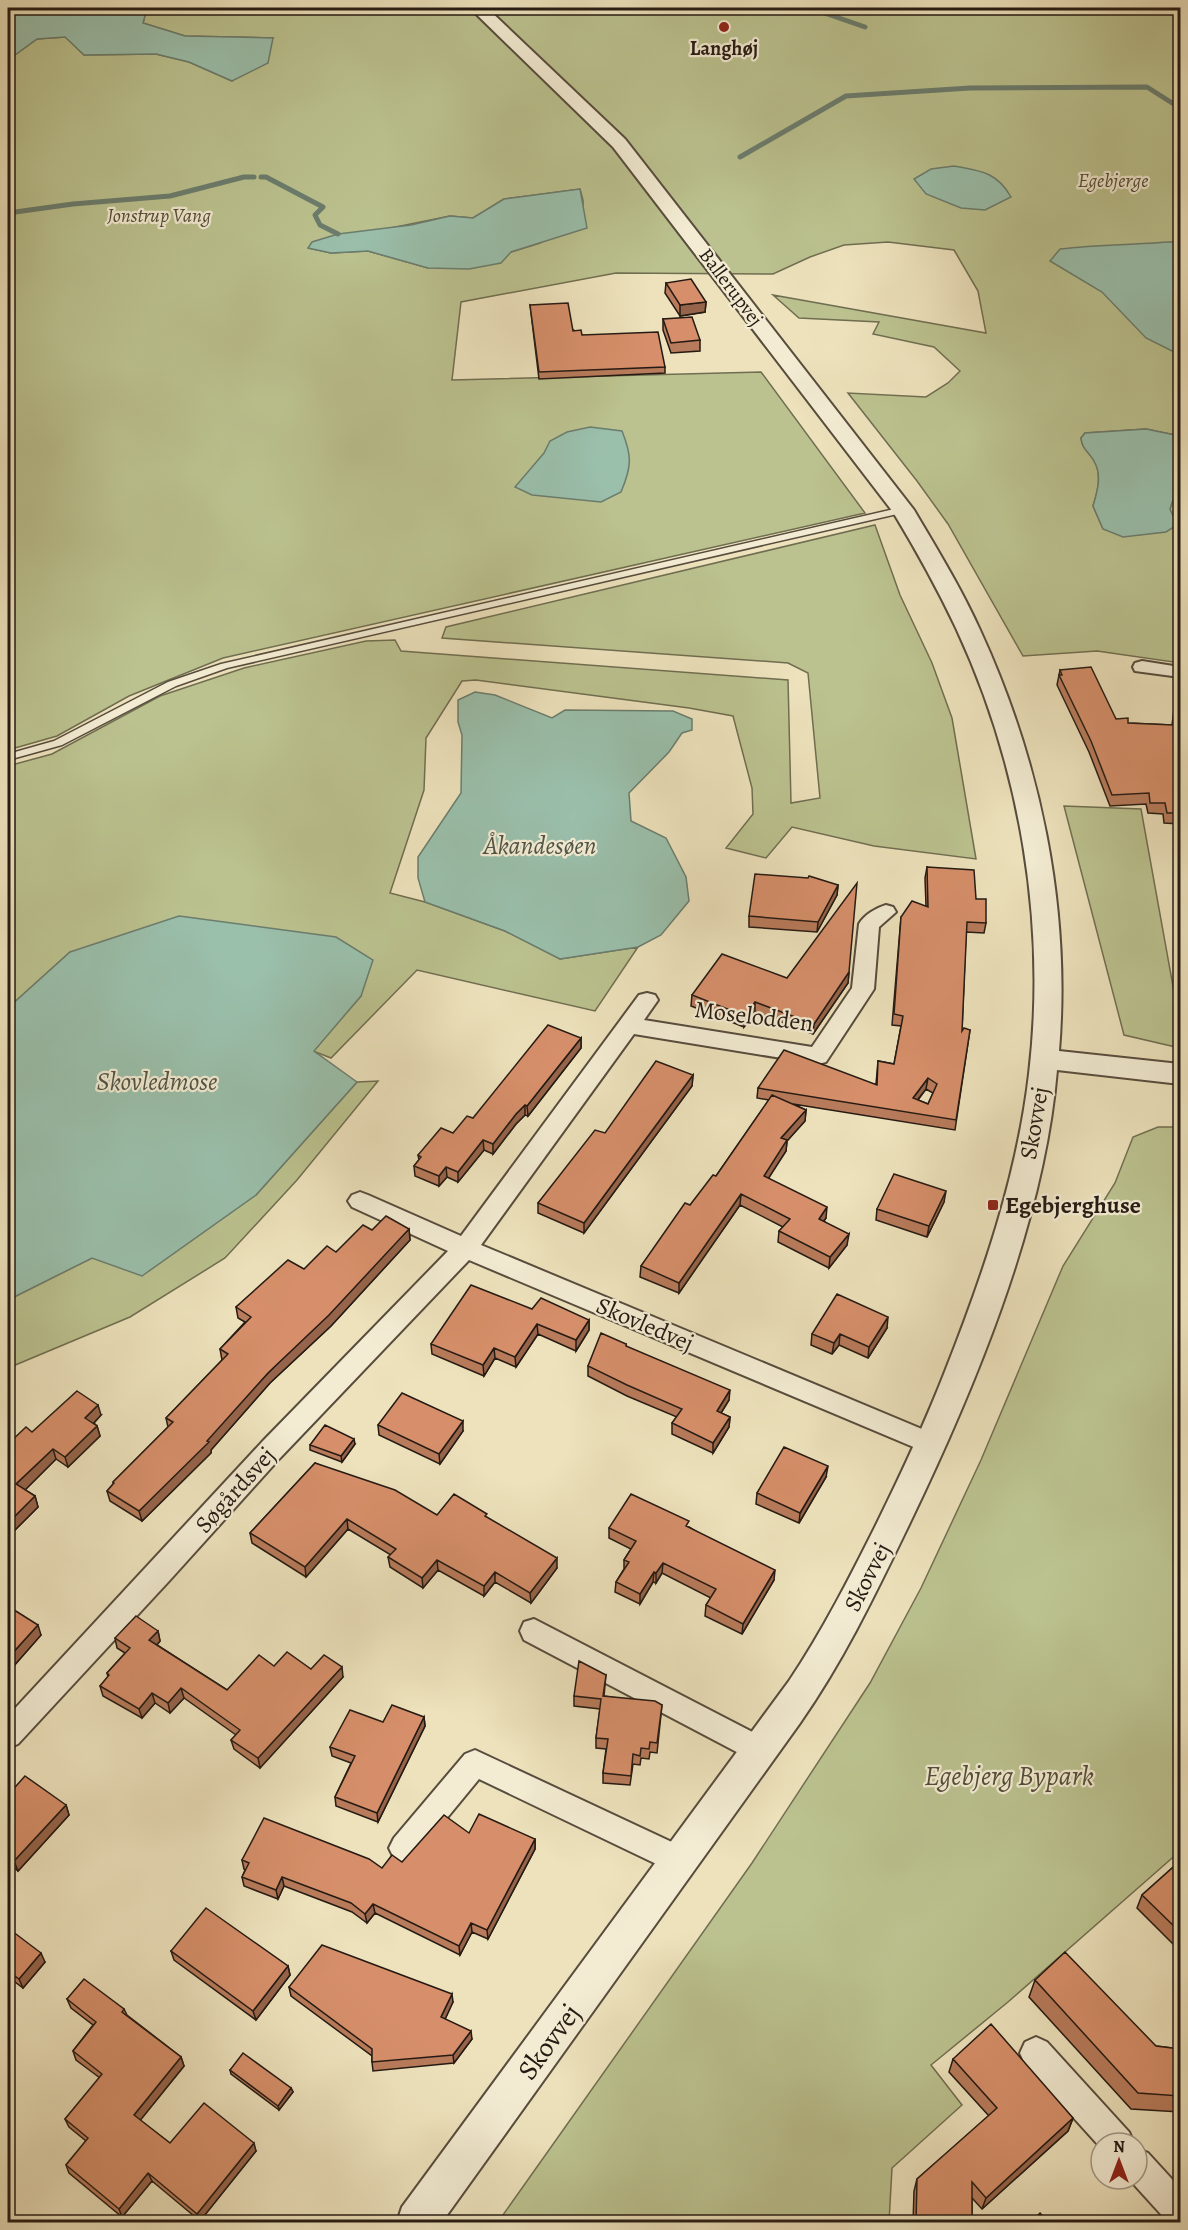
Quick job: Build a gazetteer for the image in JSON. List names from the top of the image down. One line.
{"streets":{"street":["Ballerupvej","Moselodden","Skovvej","Skovledvej","Søgårdsvej"]},"crossings":[["Ballerupvej","Skovvej"],["Skovvej","Skovledvej"],["Skovledvej","Søgårdsvej"]],"water":["Åkandesøen","Skovledmose"],"parks":["Egebjerge","Jonstrup Vang","Egebjerg Bypark"],"places":{"other":["Langhøj"],"transit":["Egebjerghuse"]},"north":"top"}
